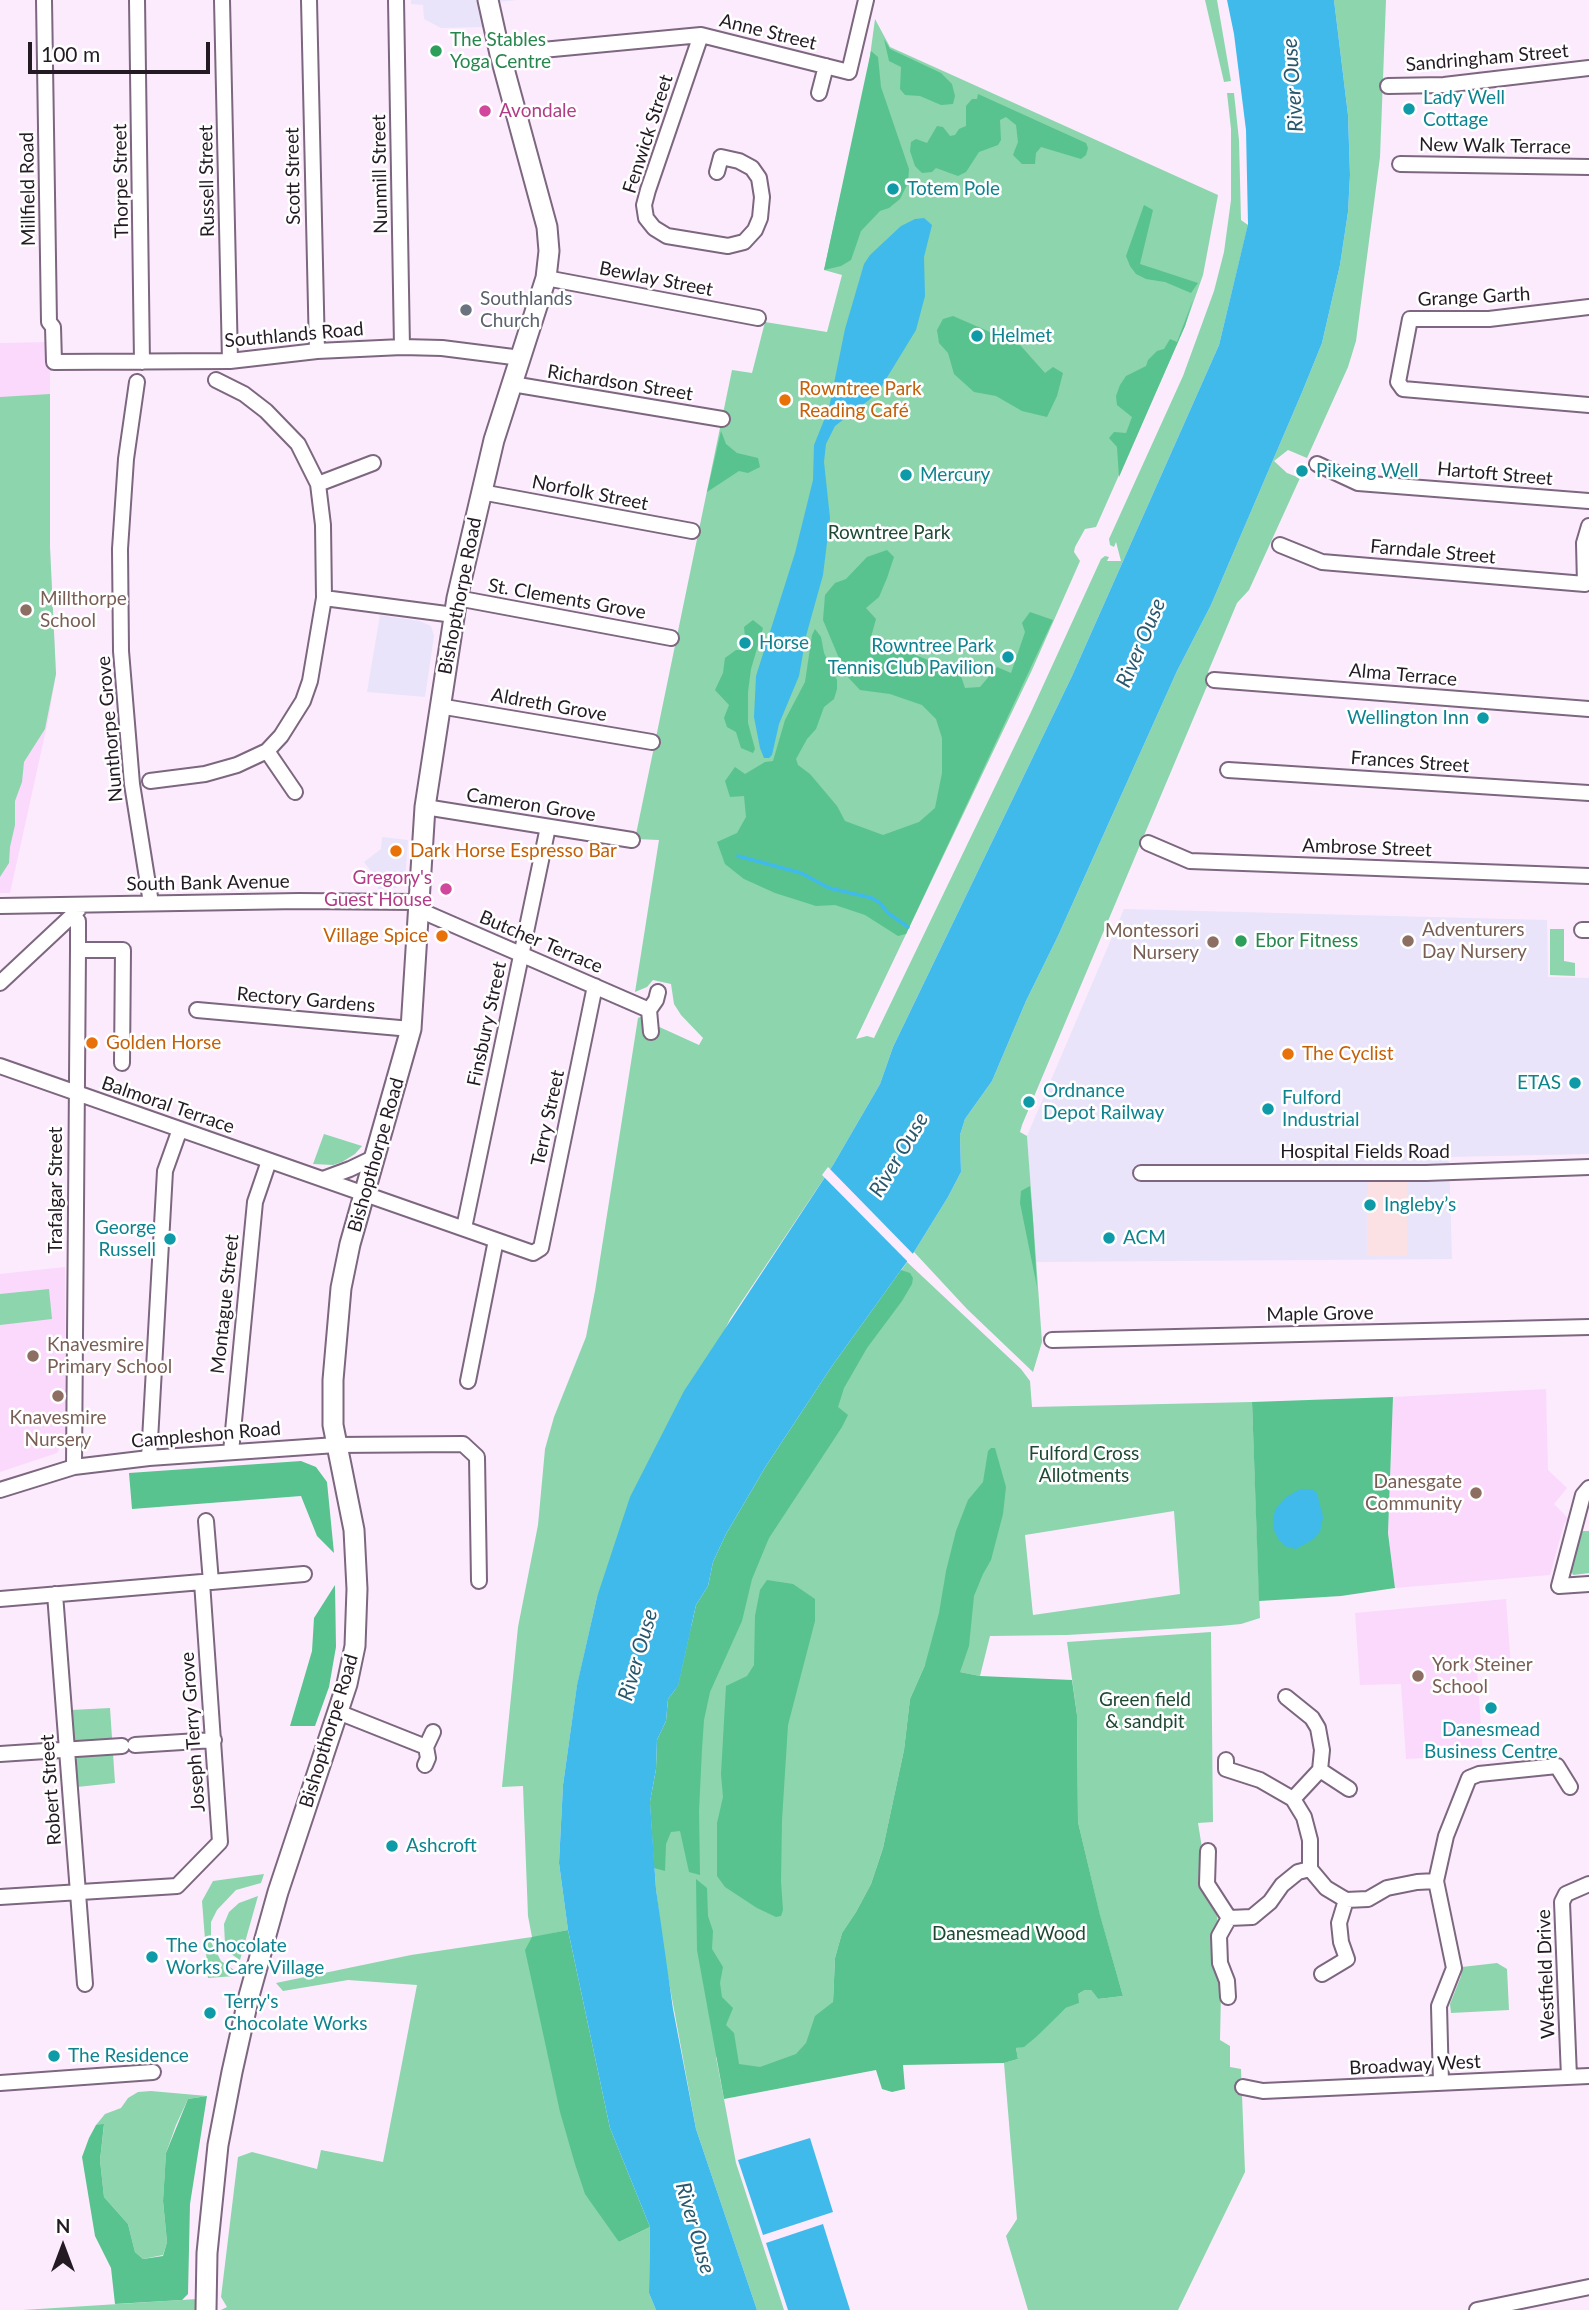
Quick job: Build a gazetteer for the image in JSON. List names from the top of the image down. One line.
{"streets":{"street":["Anne Street","Sandringham Street","Fenwick Street","New Walk Terrace","Nunmill Street","Scott Street","Thorpe Street","Russell Street","Millfield Road","Bewlay Street","Grange Garth","Southlands Road","Richardson Street","Hartoft Street","Norfolk Street","Farndale Street","Bishopthorpe Road","St. Clements Grove","Alma Terrace","Aldreth Grove","Nunthorpe Grove","Frances Street","Cameron Grove","Ambrose Street","South Bank Avenue","Butcher Terrace","Rectory Gardens","Finsbury Street","Balmoral Terrace","Terry Street","Hospital Fields Road","Trafalgar Street","Montague Street","Maple Grove","Campleshon Road","Joseph Terry Grove","Robert Street","Westfield Drive","Broadway West"]},"crossings":[["Anne Street","Fenwick Street"],["Anne Street","Bishopthorpe Road"],["Nunmill Street","Southlands Road"],["Scott Street","Southlands Road"],["Thorpe Street","Southlands Road"],["Russell Street","Southlands Road"],["Millfield Road","Southlands Road"],["Bewlay Street","Bishopthorpe Road"],["Southlands Road","Bishopthorpe Road"],["Richardson Street","Bishopthorpe Road"],["Norfolk Street","Bishopthorpe Road"],["Bishopthorpe Road","St. Clements Grove"],["Bishopthorpe Road","Aldreth Grove"],["Bishopthorpe Road","Cameron Grove"],["Bishopthorpe Road","South Bank Avenue"],["Bishopthorpe Road","Butcher Terrace"],["Bishopthorpe Road","Rectory Gardens"],["Bishopthorpe Road","Balmoral Terrace"],["Bishopthorpe Road","Campleshon Road"],["Nunthorpe Grove","South Bank Avenue"],["Cameron Grove","Finsbury Street"],["South Bank Avenue","Butcher Terrace"],["South Bank Avenue","Trafalgar Street"],["Butcher Terrace","Finsbury Street"],["Butcher Terrace","Terry Street"],["Finsbury Street","Balmoral Terrace"],["Balmoral Terrace","Terry Street"],["Balmoral Terrace","Trafalgar Street"],["Balmoral Terrace","Montague Street"],["Trafalgar Street","Campleshon Road"],["Montague Street","Campleshon Road"],["Joseph Terry Grove","Robert Street"],["Westfield Drive","Broadway West"]],"water":["River Ouse"],"parks":["Rowntree Park","Fulford Cross Allotments","Green field & sandpit","Danesmead Wood"],"places":["The Stables Yoga Centre","Lady Well Cottage","Avondale","Totem Pole","Southlands Church","Helmet","Rowntree Park Reading Café","Pikeing Well","Mercury","Millthorpe School","Horse","Rowntree Park Tennis Club Pavilion","Wellington Inn","Dark Horse Espresso Bar","Gregory's Guest House","Village Spice","Ebor Fitness","Adventurers Day Nursery","Montessori Nursery","Golden Horse","The Cyclist","ETAS","Ordnance Depot Railway","Fulford Industrial","Ingleby’s","ACM","George Russell","Knavesmire Primary School","Knavesmire Nursery","Danesgate Community","York Steiner School","Danesmead Business Centre","Ashcroft","The Chocolate Works Care Village","Terry's Chocolate Works","The Residence"],"scale_bar":"100 m","north":"top"}
